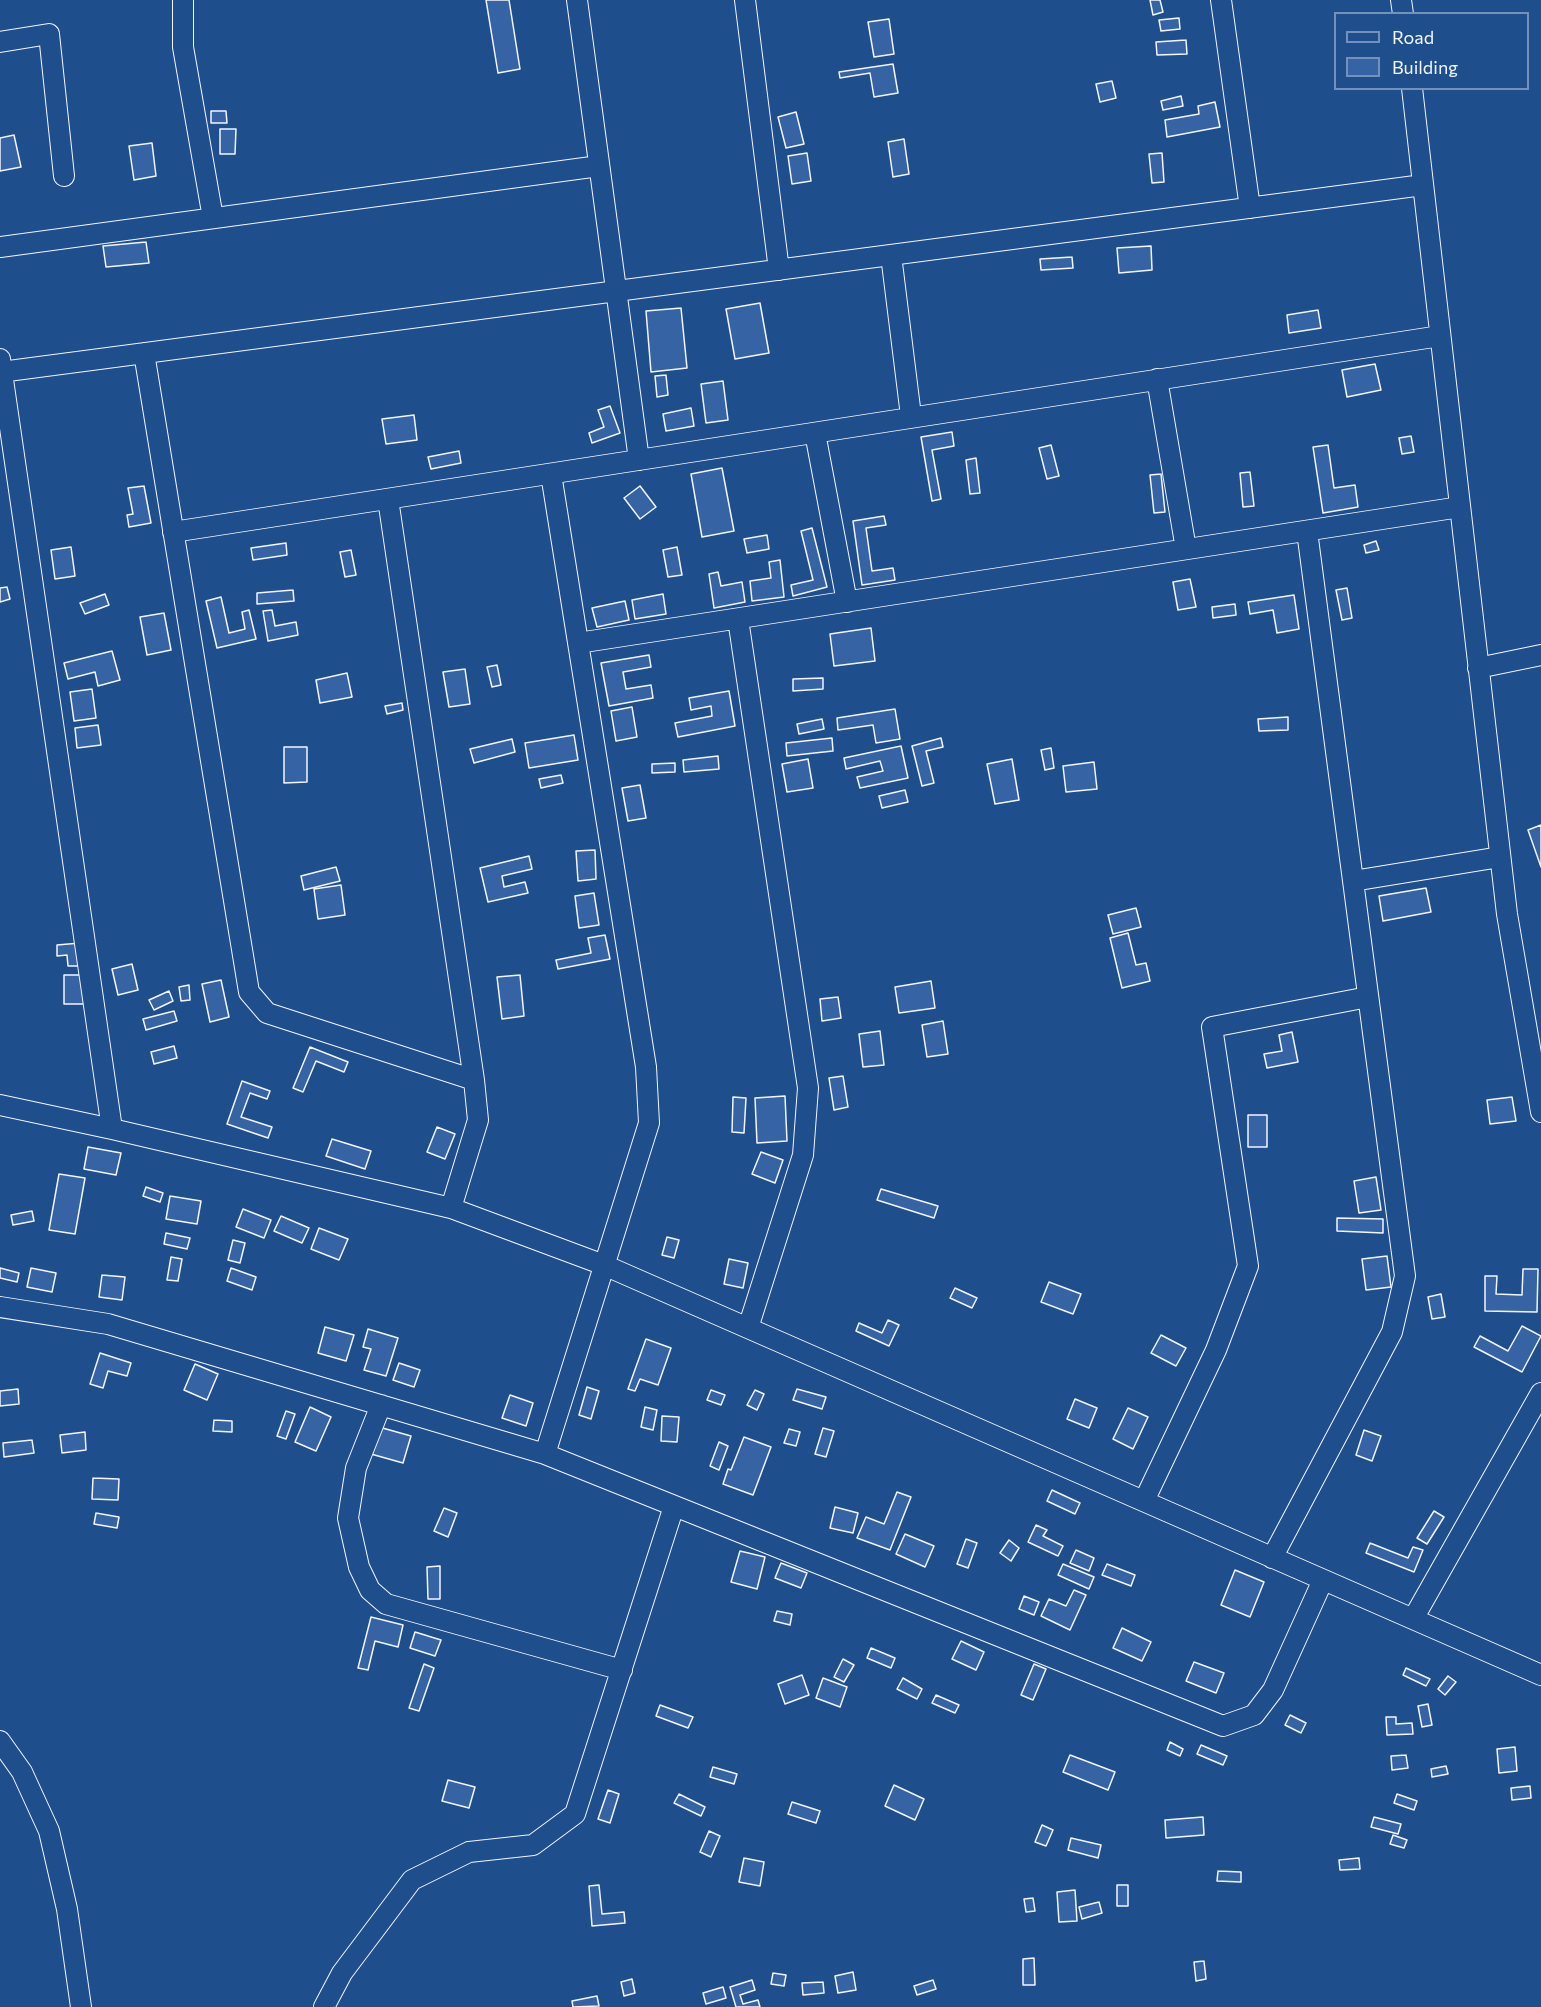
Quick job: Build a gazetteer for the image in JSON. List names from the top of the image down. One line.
{"legend":["Road","Building"]}
